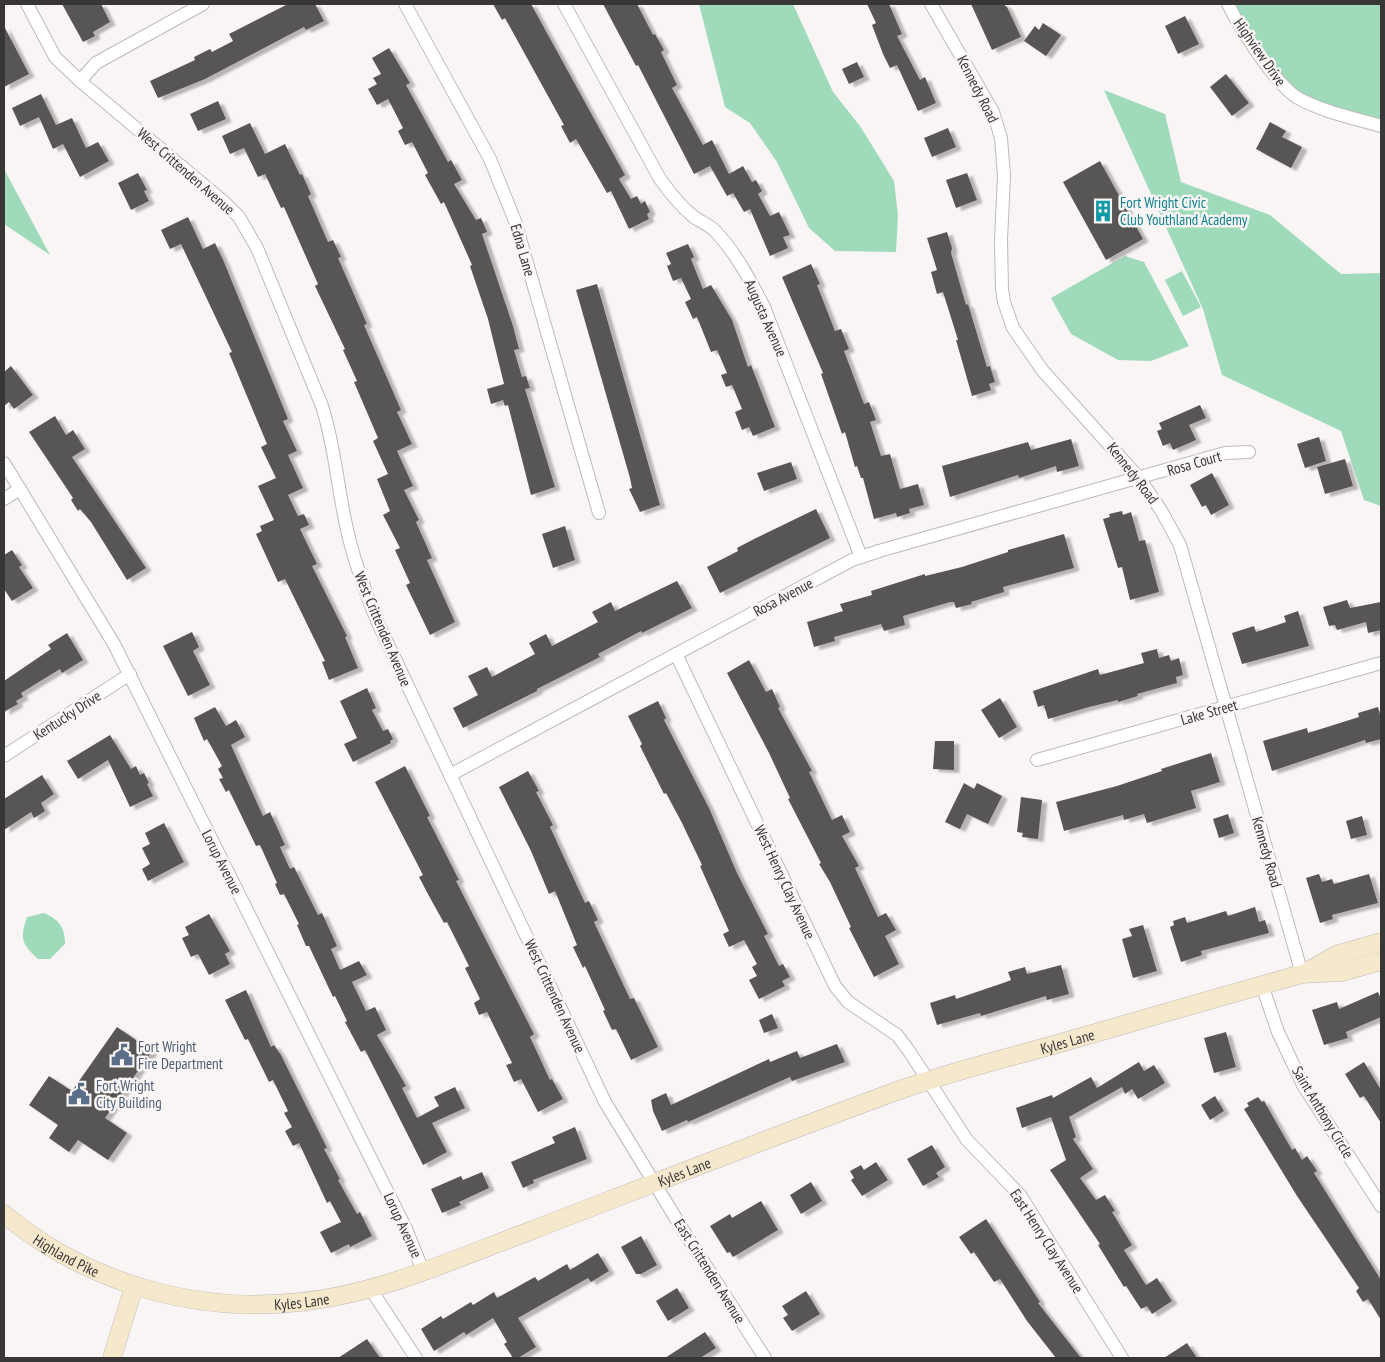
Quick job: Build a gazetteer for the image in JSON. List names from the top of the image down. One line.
{"streets":{"main road":["Kyles Lane","Highland Pike"],"street":["Highview Drive","Kennedy Road","West Crittenden Avenue","Edna Lane","Augusta Avenue","Rosa Court","Rosa Avenue","Lake Street","Kentucky Drive","Lorup Avenue","West Henry Clay Avenue","Saint Anthony Circle","East Henry Clay Avenue","East Crittenden Avenue"]},"crossings":[["Kennedy Road","Rosa Court"],["Kennedy Road","Rosa Avenue"],["Kennedy Road","Lake Street"],["Kennedy Road","Kyles Lane"],["West Crittenden Avenue","Rosa Avenue"],["West Crittenden Avenue","Kyles Lane"],["West Crittenden Avenue","East Crittenden Avenue"],["Augusta Avenue","Rosa Avenue"],["Rosa Court","Rosa Avenue"],["Rosa Avenue","West Henry Clay Avenue"],["Kentucky Drive","Lorup Avenue"],["Lorup Avenue","Kyles Lane"],["West Henry Clay Avenue","Kyles Lane"],["West Henry Clay Avenue","East Henry Clay Avenue"],["Kyles Lane","Saint Anthony Circle"],["Kyles Lane","East Henry Clay Avenue"],["Kyles Lane","Highland Pike"],["Kyles Lane","East Crittenden Avenue"]],"places":{"building":["Fort Wright Civic Club Youthland Academy"],"public building":["Fort Wright Fire Department","Fort Wright City Building"]}}
